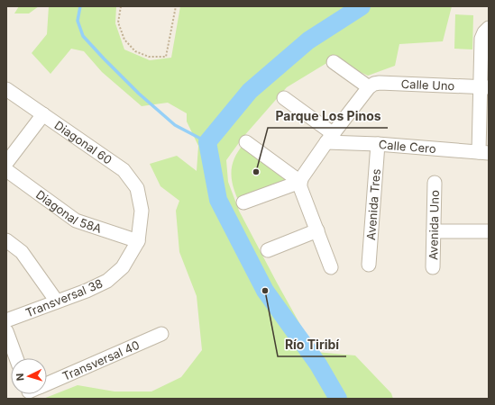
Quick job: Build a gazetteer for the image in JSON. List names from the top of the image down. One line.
{"streets":{"street":["Calle Uno","Diagonal 60","Calle Cero","Avenida Tres","Diagonal 58A","Avenida Uno","Transversal 38","Transversal 40"]},"crossings":[["Diagonal 60","Transversal 38"],["Calle Cero","Avenida Tres"],["Diagonal 58A","Transversal 38"]],"places":["Parque Los Pinos","Río Tiribí"],"north":"left"}
